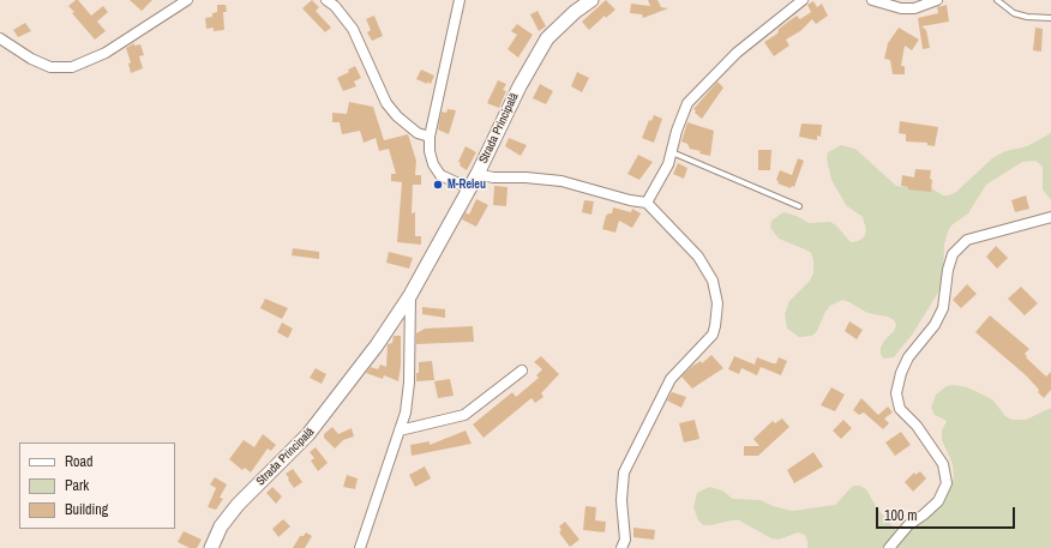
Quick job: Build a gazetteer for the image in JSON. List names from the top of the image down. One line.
{"streets":{"street":["Strada Principală"]},"places":["M-Releu"],"legend":["Road","Park","Building"],"scale_bar":"100 m"}
